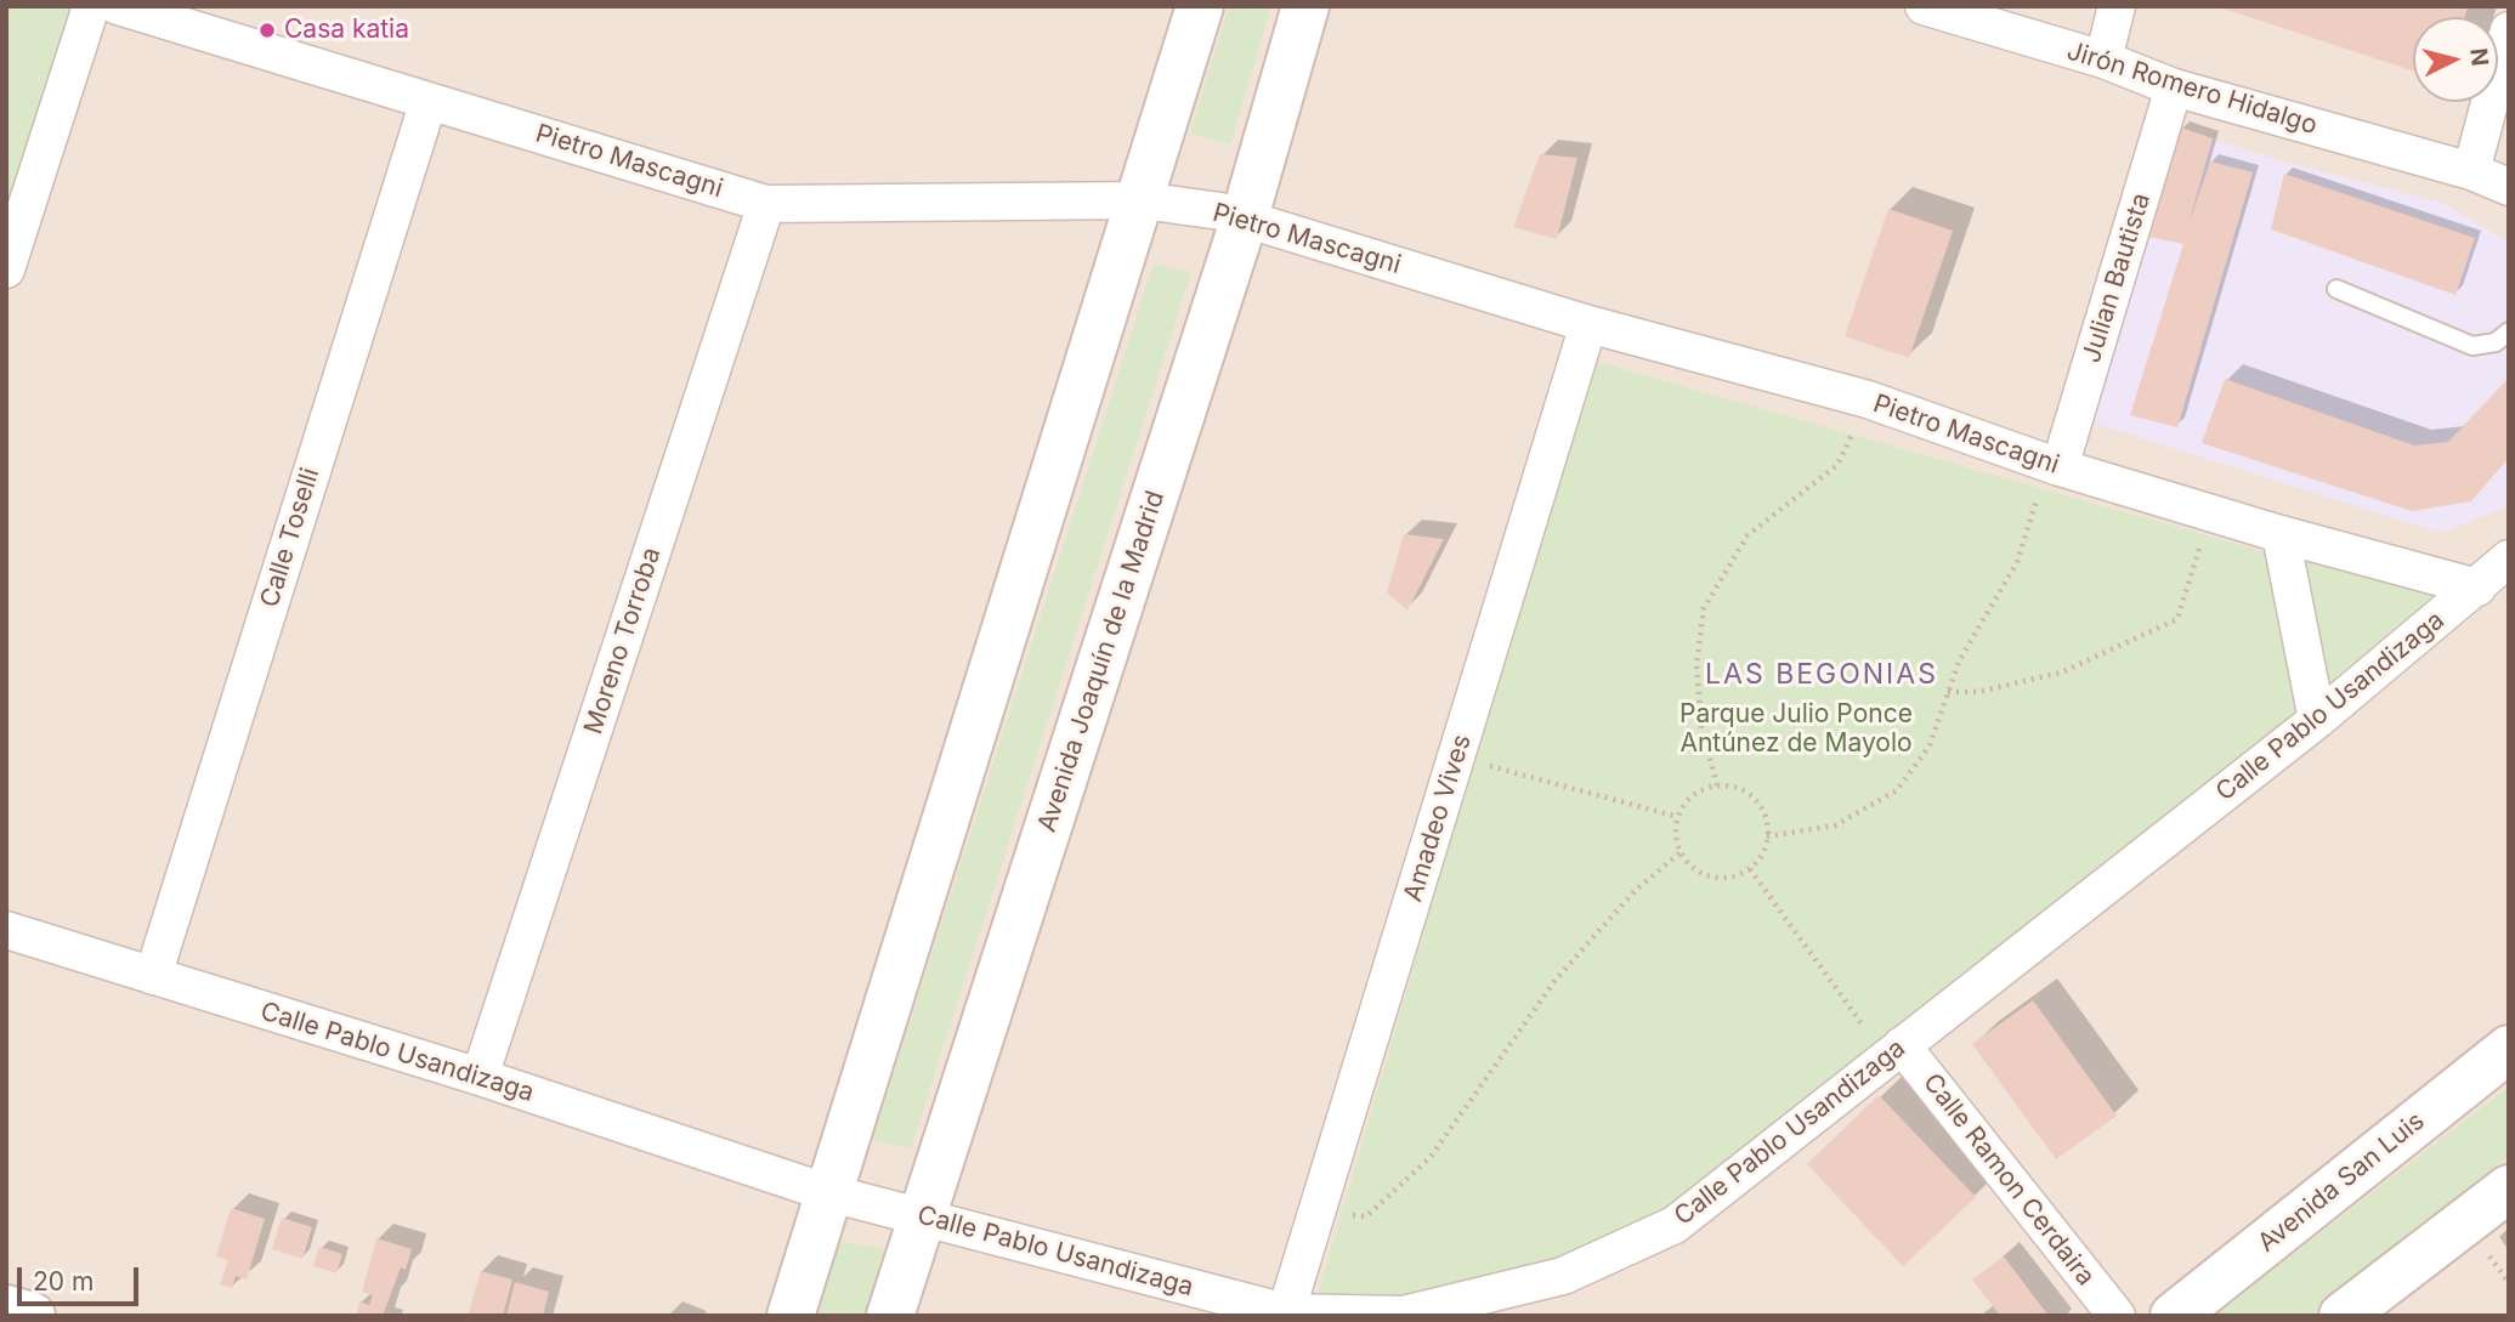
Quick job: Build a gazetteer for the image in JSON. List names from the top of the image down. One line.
{"streets":{"street":["Jirón Romero Hidalgo","Pietro Mascagni","Julian Bautista","Calle Toselli","Moreno Torroba","Avenida Joaquín de la Madrid","Calle Pablo Usandizaga","Amadeo Vives","Calle Ramon Cerdaira","Avenida San Luis"]},"crossings":[["Jirón Romero Hidalgo","Julian Bautista"],["Pietro Mascagni","Julian Bautista"],["Pietro Mascagni","Calle Toselli"],["Pietro Mascagni","Moreno Torroba"],["Pietro Mascagni","Avenida Joaquín de la Madrid"],["Pietro Mascagni","Calle Pablo Usandizaga"],["Pietro Mascagni","Amadeo Vives"],["Calle Toselli","Calle Pablo Usandizaga"],["Moreno Torroba","Calle Pablo Usandizaga"],["Avenida Joaquín de la Madrid","Calle Pablo Usandizaga"],["Calle Pablo Usandizaga","Amadeo Vives"],["Calle Pablo Usandizaga","Calle Ramon Cerdaira"]],"districts":["LAS BEGONIAS"],"parks":["Parque Julio Ponce Antúnez de Mayolo"],"places":["Casa katia"],"scale_bar":"20 m","north":"right"}
